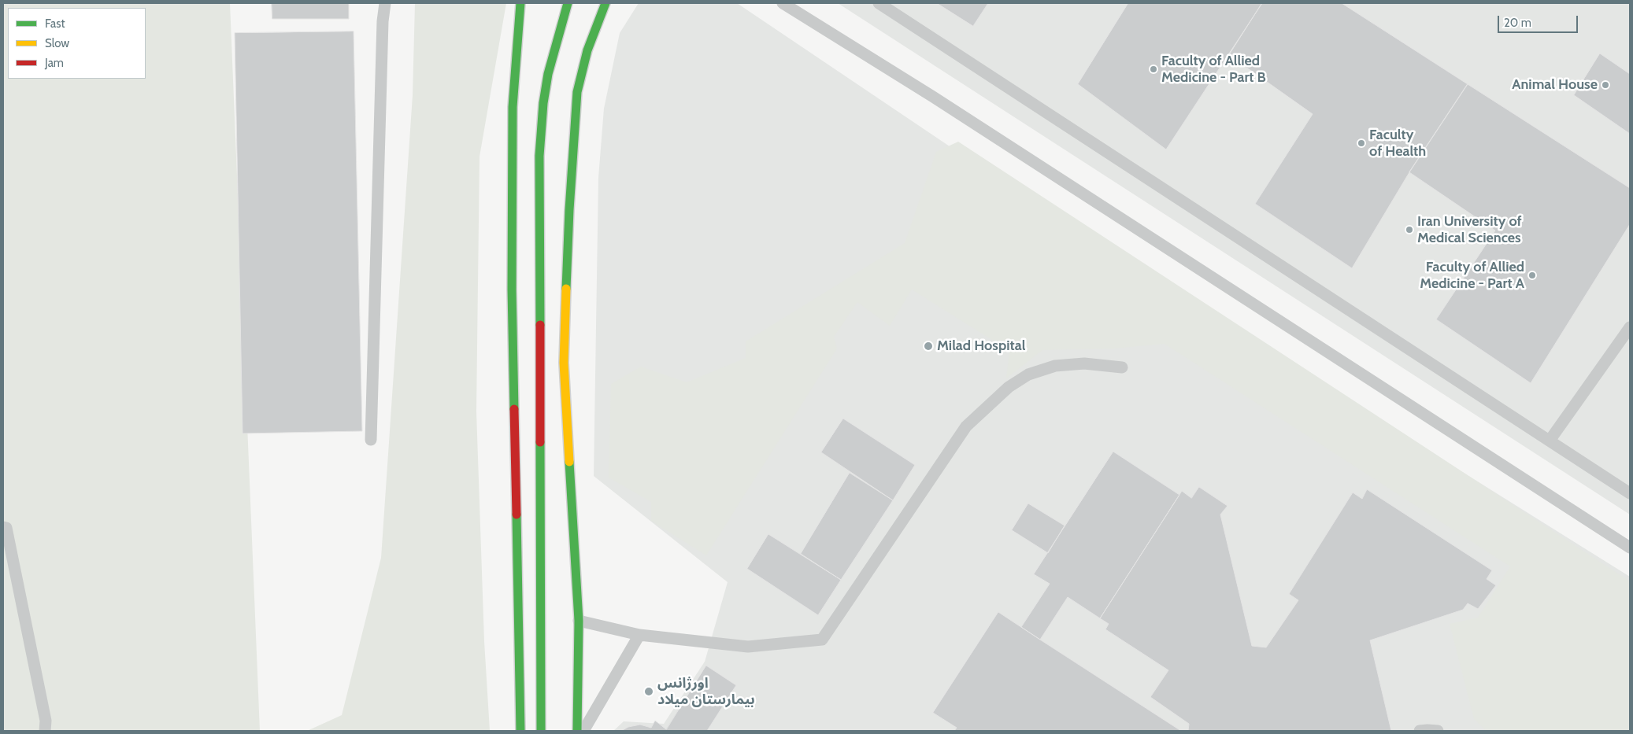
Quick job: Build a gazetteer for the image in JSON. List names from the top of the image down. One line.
{"places":["Faculty of Allied Medicine - Part B","Animal House","Faculty of Health","Iran University of Medical Sciences","Faculty of Allied Medicine - Part A","Milad Hospital","اورژانس بیمارستان میلاد"],"legend":["Fast","Slow","Jam"],"scale_bar":"20 m"}
